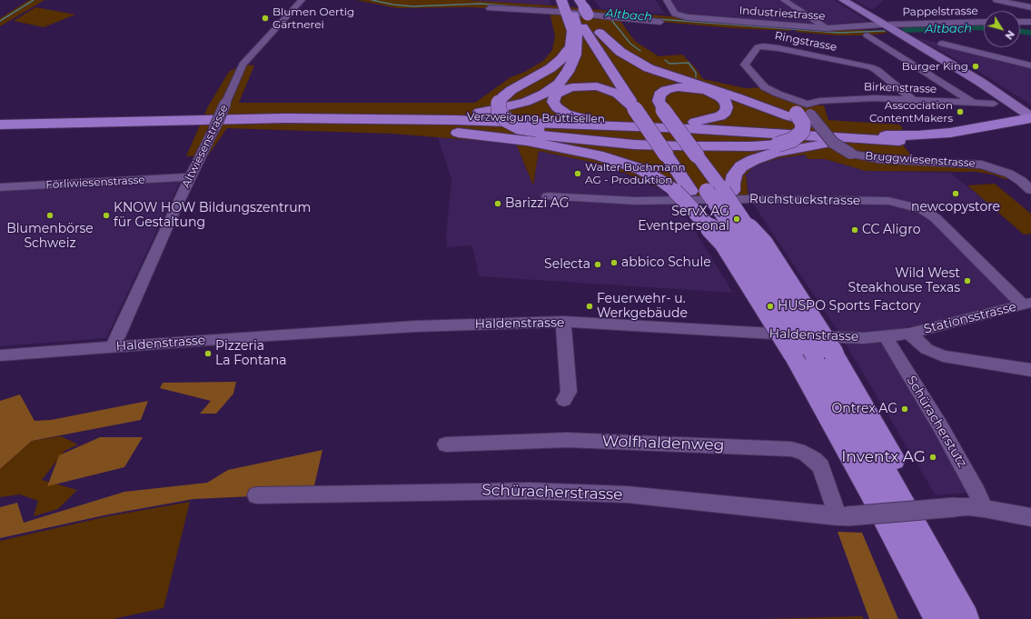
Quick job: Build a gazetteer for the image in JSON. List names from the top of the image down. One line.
{"streets":{"highway":["Verzweigung Brüttisellen"],"street":["Pappelstrasse","Industriestrasse","Ringstrasse","Birkenstrasse","Altwiesenstrasse","Bruggwiesenstrasse","Förliwiesenstrasse","Ruchstuckstrasse","Stationsstrasse","Haldenstrasse","Schüracherstutz","Wolfhaldenweg","Schüracherstrasse"]},"crossings":[["Pappelstrasse","Industriestrasse"],["Ringstrasse","Birkenstrasse"],["Ringstrasse","Bruggwiesenstrasse"],["Birkenstrasse","Bruggwiesenstrasse"],["Altwiesenstrasse","Förliwiesenstrasse"],["Altwiesenstrasse","Haldenstrasse"],["Ruchstuckstrasse","Stationsstrasse"],["Stationsstrasse","Haldenstrasse"],["Haldenstrasse","Schüracherstutz"],["Wolfhaldenweg","Schüracherstrasse"]],"water":["Altbach"],"places":["Blumen Oertig Gärtnerei","Burger King","Asscociation ContentMakers","Walter Buchmann AG - Produktion","newcopystore","Barizzi AG","Blumenbörse Schweiz","KNOW HOW Bildungszentrum für Gestaltung","ServX AG Eventpersonal","CC Aligro","abbico Schule","Selecta","Wild West Steakhouse Texas","Feuerwehr- u. Werkgebäude","HUSPO Sports Factory","Pizzeria La Fontana","Ontrex AG","Inventx AG"],"north":"bottom right"}
